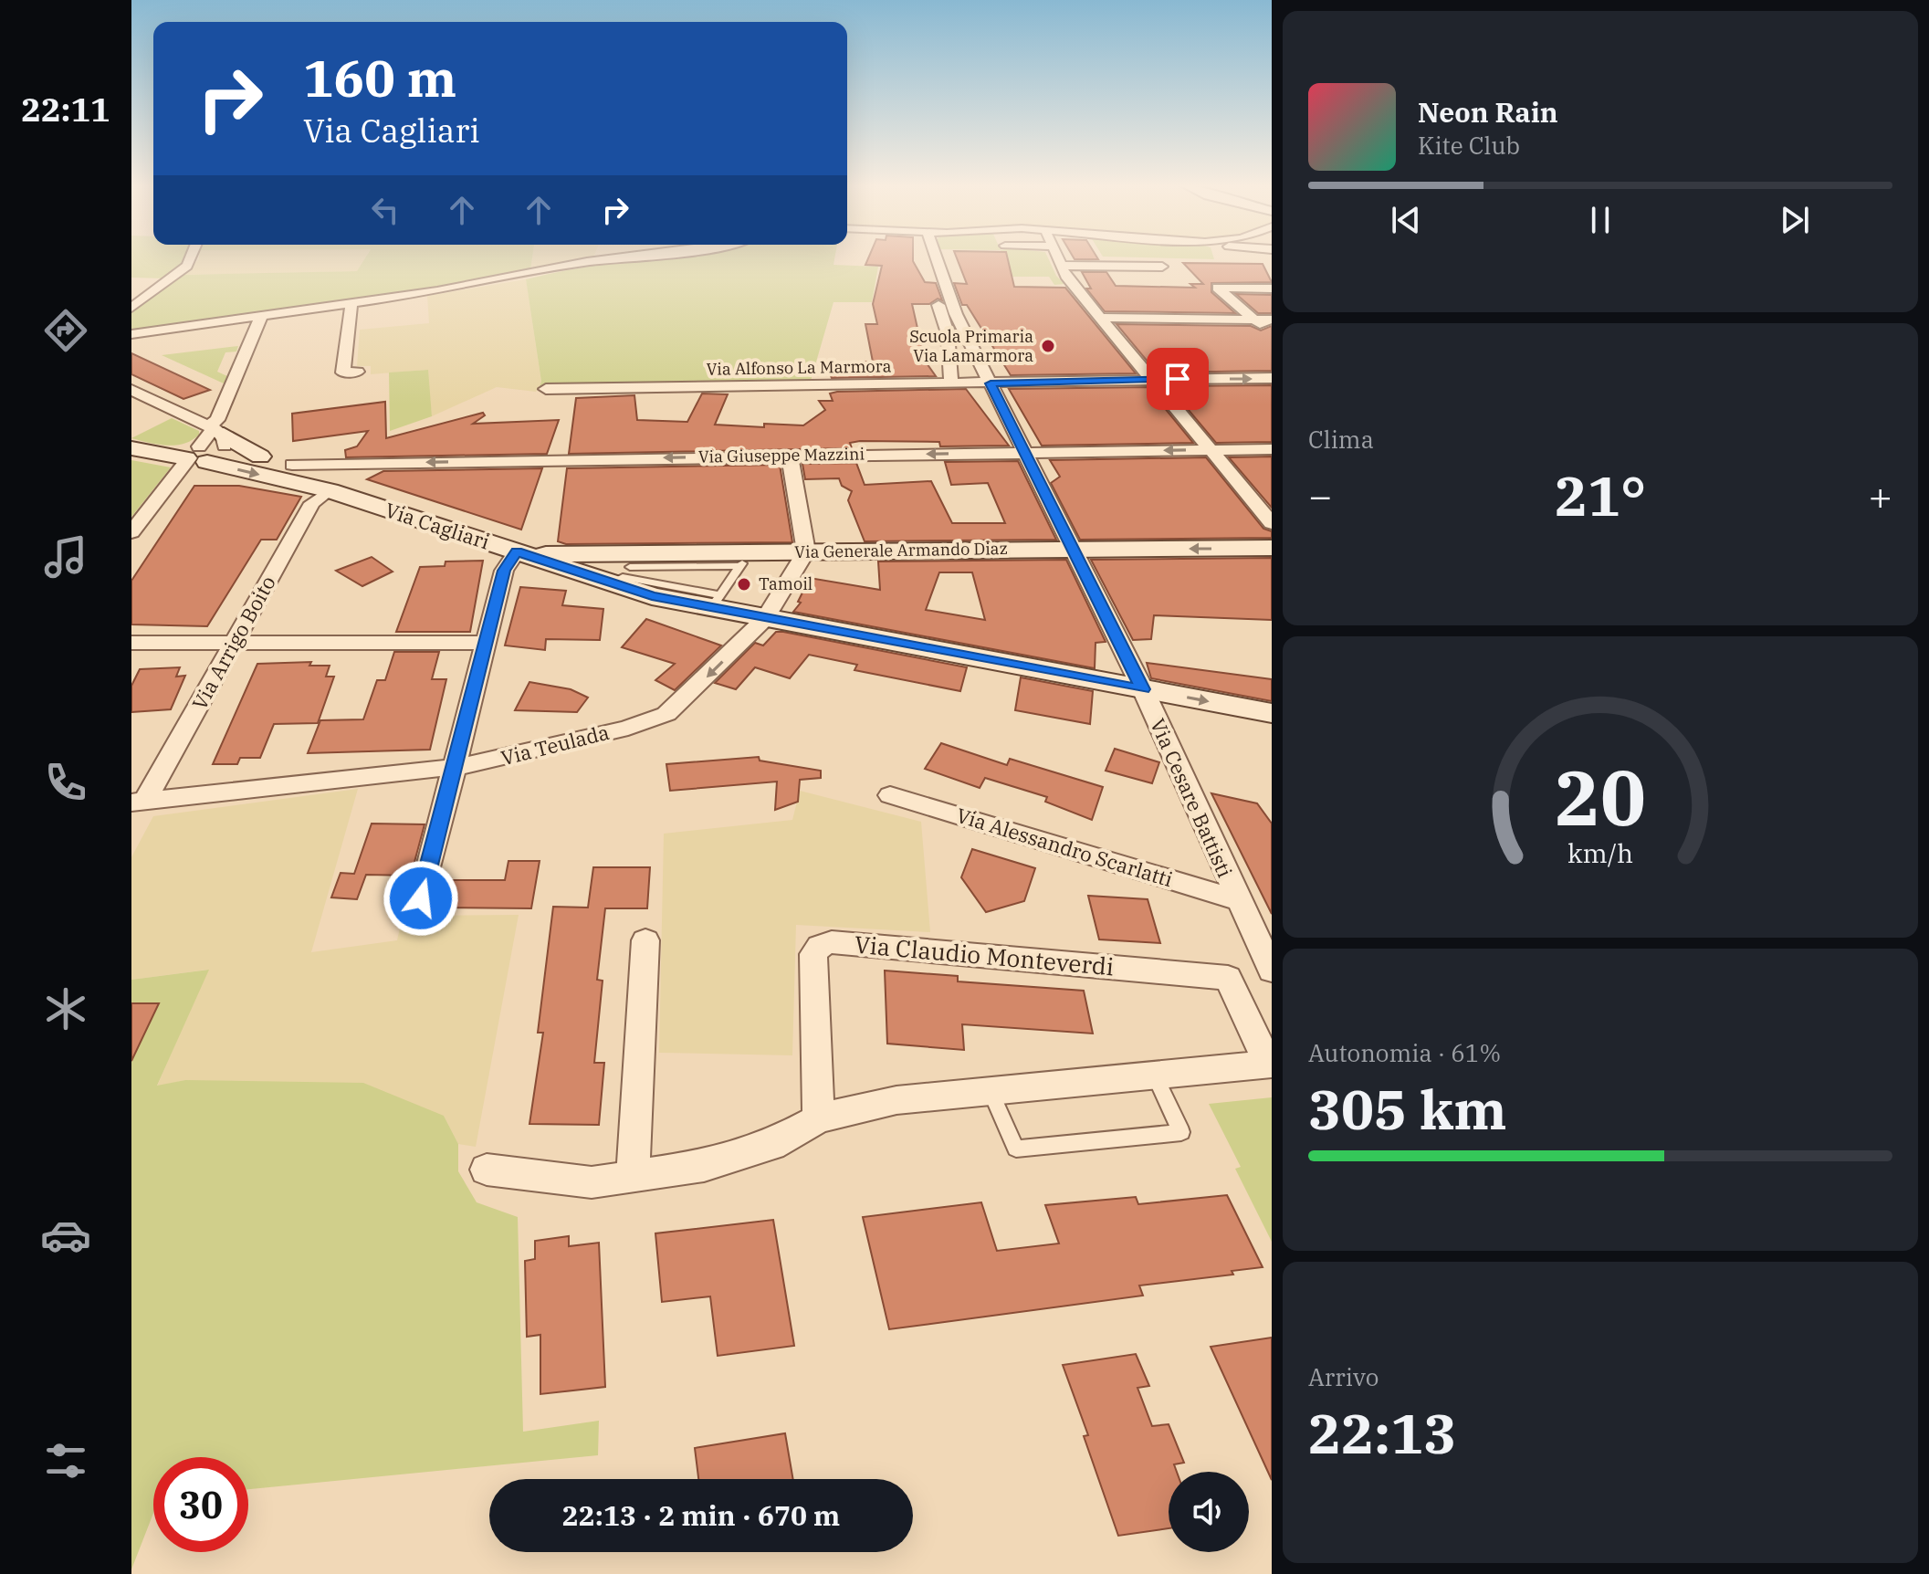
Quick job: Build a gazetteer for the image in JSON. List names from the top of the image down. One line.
{"streets":{"street":["Via Alfonso La Marmora","Via Giuseppe Mazzini","Via Cagliari","Via Generale Armando Diaz","Via Arrigo Boito","Via Teulada","Via Cesare Battisti","Via Alessandro Scarlatti","Via Claudio Monteverdi"]},"crossings":[["Via Alfonso La Marmora","Via Cesare Battisti"],["Via Giuseppe Mazzini","Via Cagliari"],["Via Giuseppe Mazzini","Via Cesare Battisti"],["Via Cagliari","Via Generale Armando Diaz"],["Via Cagliari","Via Arrigo Boito"],["Via Cagliari","Via Teulada"],["Via Cagliari","Via Cesare Battisti"],["Via Generale Armando Diaz","Via Teulada"],["Via Generale Armando Diaz","Via Cesare Battisti"],["Via Arrigo Boito","Via Teulada"],["Via Cesare Battisti","Via Alessandro Scarlatti"]],"one_way":["Via Teulada"],"places":["Scuola Primaria Via Lamarmora","Tamoil"],"page":{"tabs":"22:11","turn":["160 m","Via Cagliari"],"song":["Neon Rain","Kite Club"],"tile":["Clima",["Autonomia · 61%","305 km"],["Arrivo","22:13"]],"heat":["−","21°","+"],"limit":"30","trip":"22:13 · 2 min · 670 m","gauge":["20","km/h"]}}
